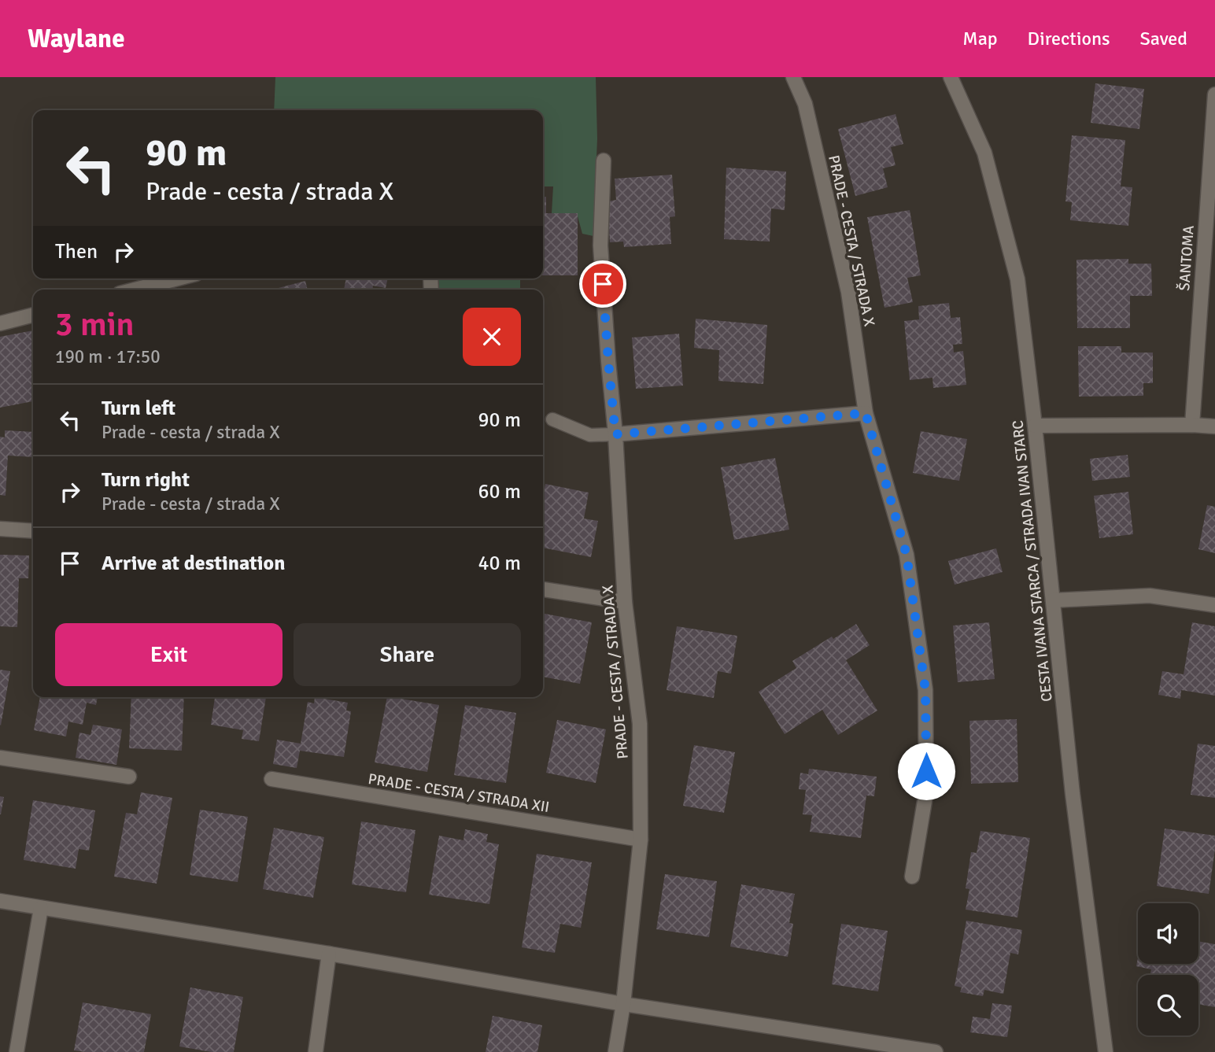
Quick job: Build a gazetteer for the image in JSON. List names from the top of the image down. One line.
{"streets":{"street":["PRADE - CESTA / STRADA X","ŠANTOMA","CESTA IVANA STARCA / STRADA IVAN STARC","PRADE - CESTA / STRADA XII"]},"crossings":[["PRADE - CESTA / STRADA X","PRADE - CESTA / STRADA XII"]],"page":{"header":"Waylane","nav":["Map","Directions","Saved"],"turn":["90 m","Prade - cesta / strada X"],"then":"Then","heading":["3 min","190 m · 17:50"],"list":[{"name":"Turn left","note":"Prade - cesta / strada X","value":"90 m"},{"name":"Turn right","note":"Prade - cesta / strada X","value":"60 m"},{"name":"Arrive at destination","value":"40 m"}],"buttons":["Exit","Share"]}}
